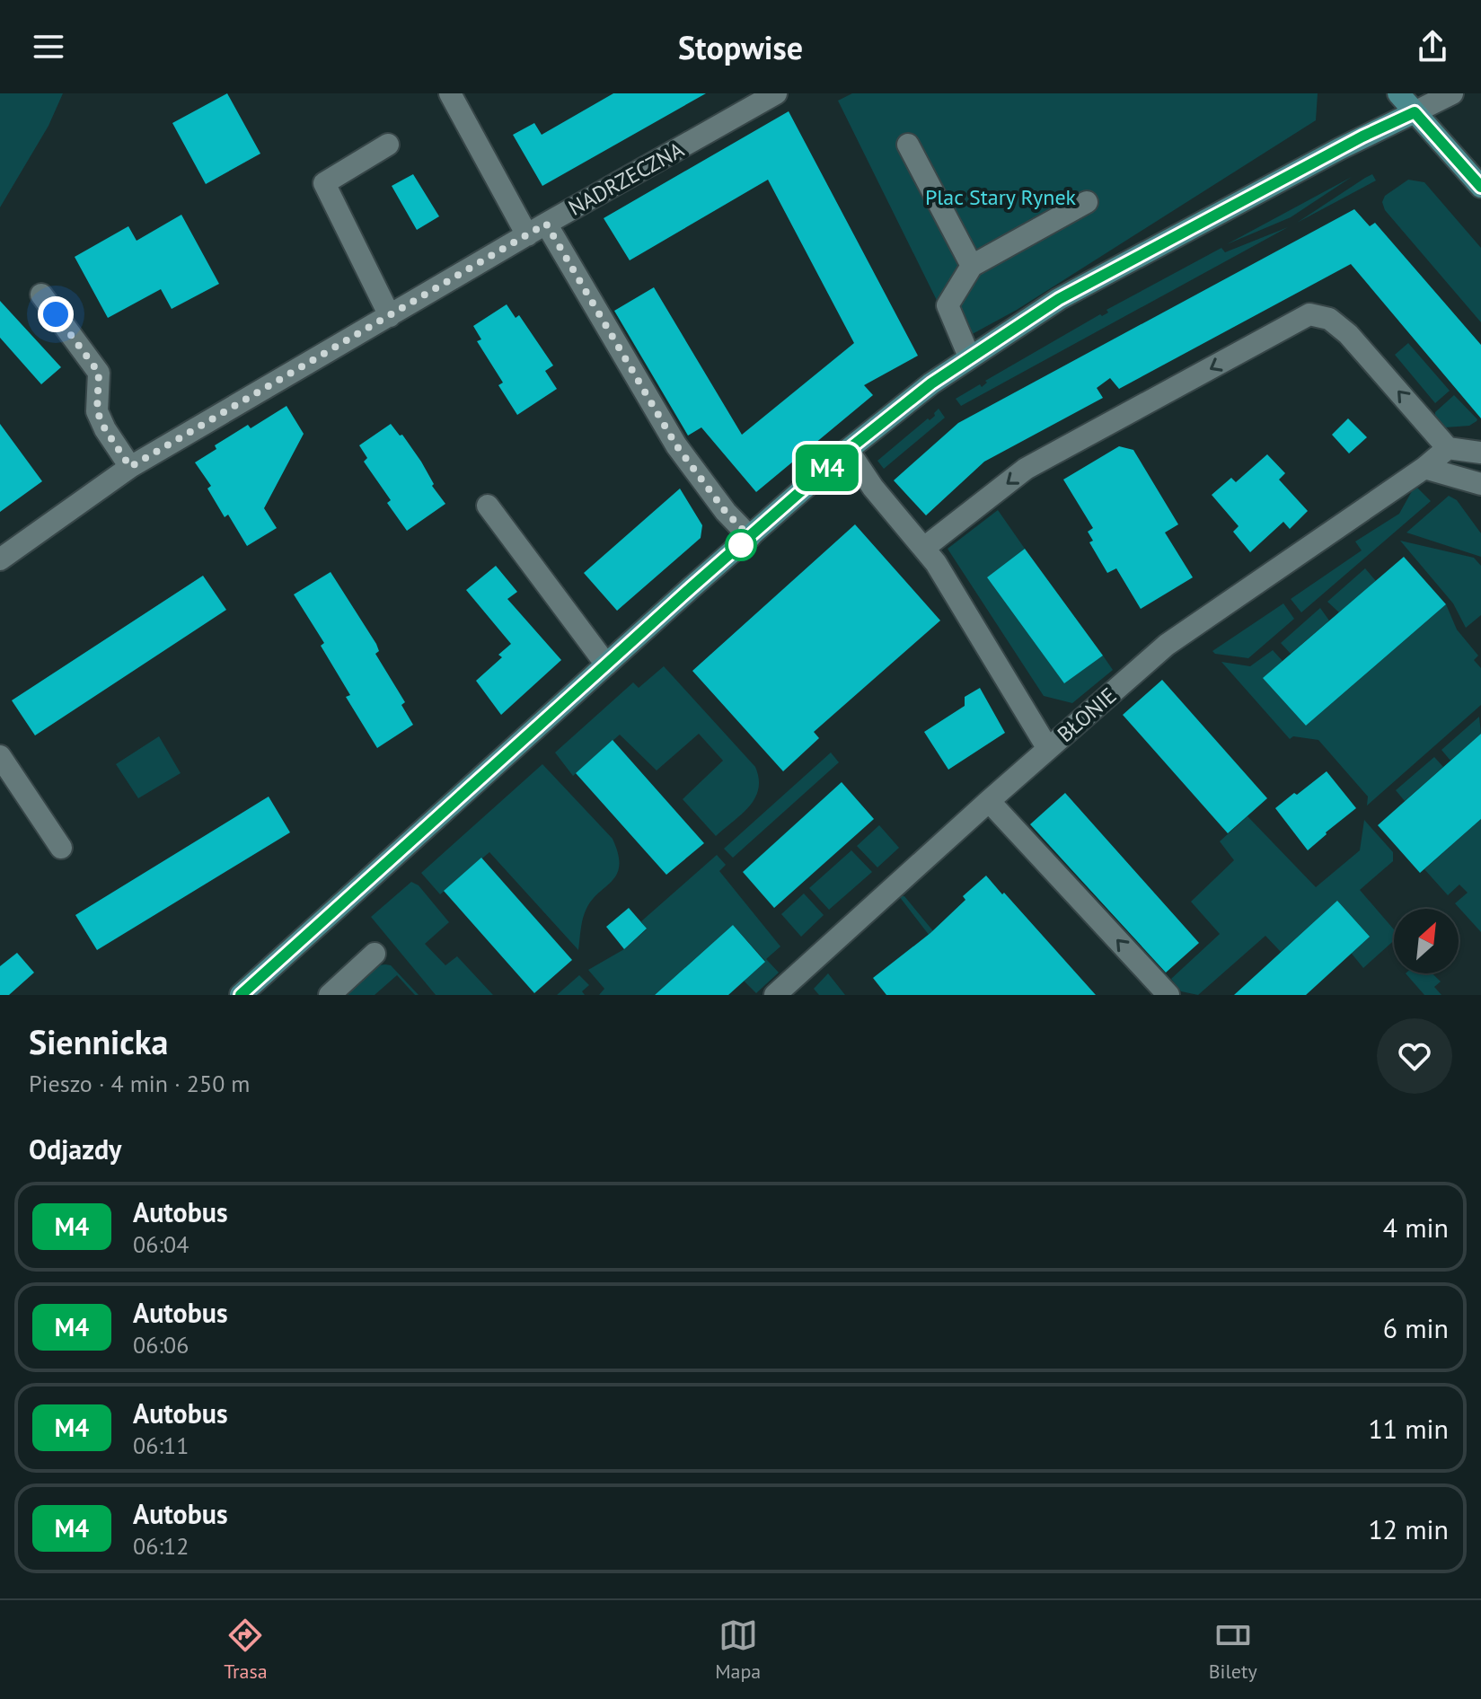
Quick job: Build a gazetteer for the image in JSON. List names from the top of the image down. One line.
{"streets":{"street":["NADRZECZNA","BŁONIE"]},"parks":["Plac Stary Rynek"],"lines":["bus line M4"],"north":"top right","page":{"header":"Stopwise","on_map":"M4","heading":[["Siennicka","Pieszo · 4 min · 250 m"],"Odjazdy"],"list":[{"mark":"M4","name":"Autobus","note":"06:04","value":"4 min"},{"mark":"M4","name":"Autobus","note":"06:06","value":"6 min"},{"mark":"M4","name":"Autobus","note":"06:11","value":"11 min"},{"mark":"M4","name":"Autobus","note":"06:12","value":"12 min"}],"tabs":["Trasa","Mapa","Bilety"]}}
